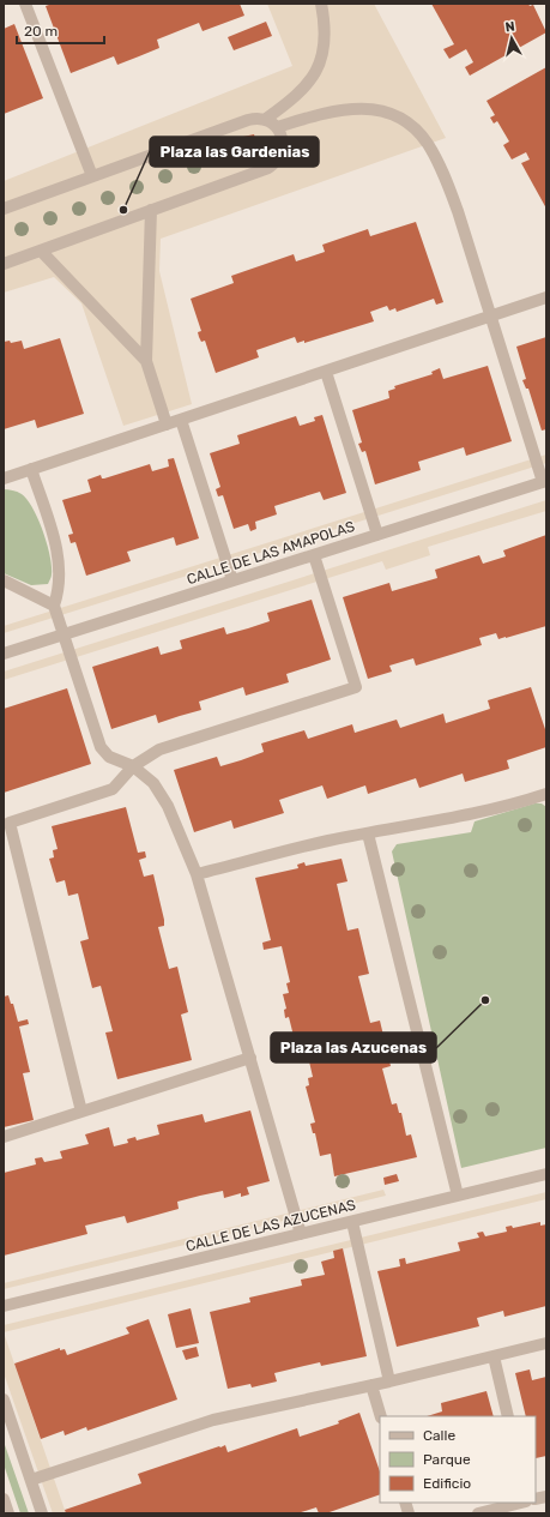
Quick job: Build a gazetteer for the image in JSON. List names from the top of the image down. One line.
{"streets":{"street":["CALLE DE LAS AMAPOLAS","CALLE DE LAS AZUCENAS"]},"places":["Plaza las Gardenias","Plaza las Azucenas"],"legend":["Calle","Parque","Edificio"],"scale_bar":"20 m","north":"top"}
